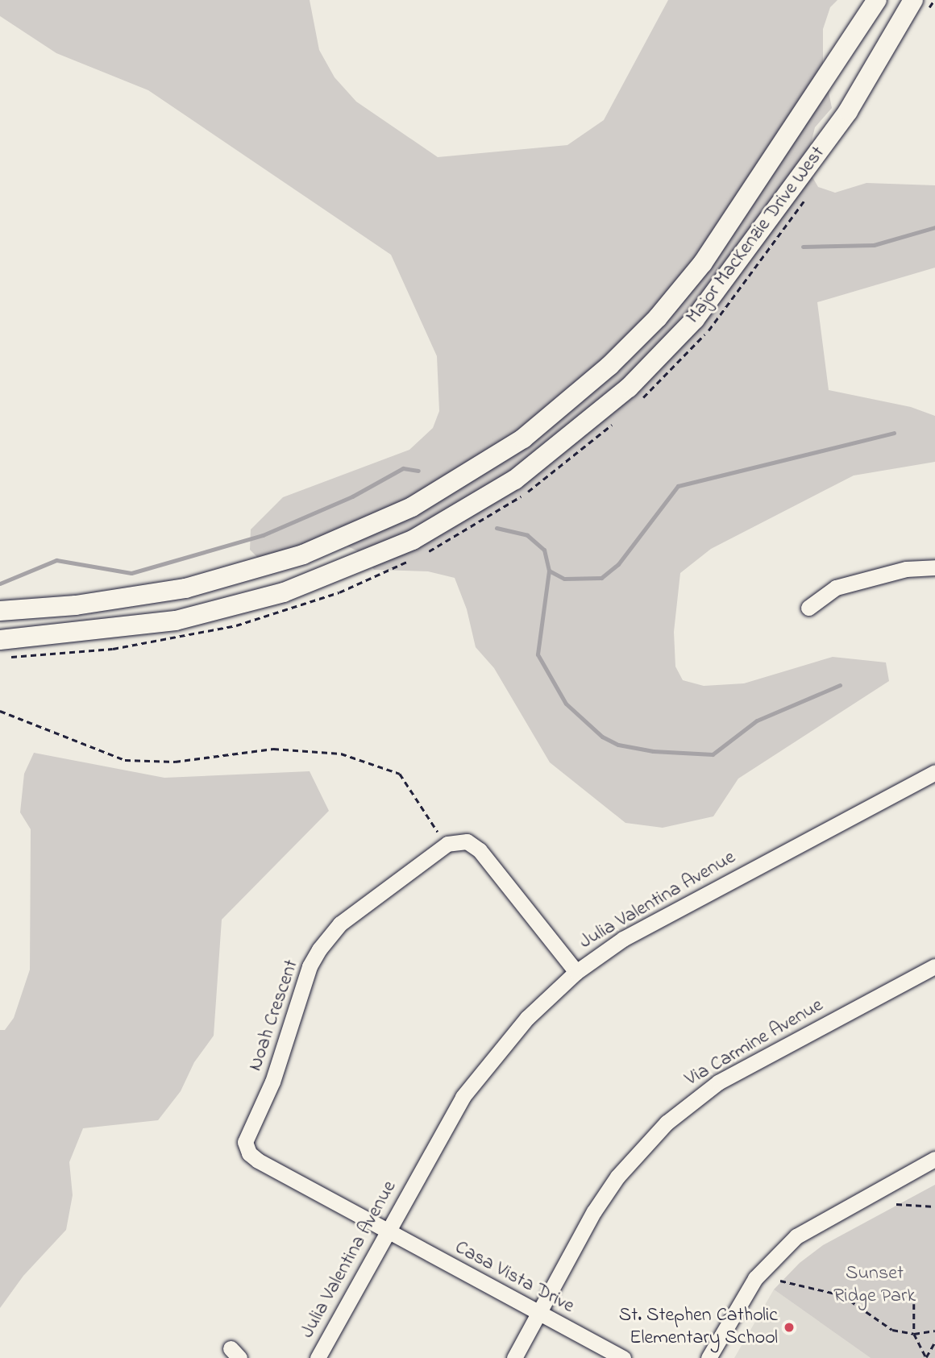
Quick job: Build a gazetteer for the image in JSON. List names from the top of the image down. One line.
{"streets":{"main road":["Major MacKenzie Drive West"],"street":["Julia Valentina Avenue","Noah Crescent","Via Carmine Avenue","Casa Vista Drive"]},"crossings":[["Julia Valentina Avenue","Noah Crescent"],["Julia Valentina Avenue","Casa Vista Drive"],["Noah Crescent","Casa Vista Drive"],["Via Carmine Avenue","Casa Vista Drive"]],"parks":["Sunset Ridge Park"],"places":["St. Stephen Catholic Elementary School"]}
